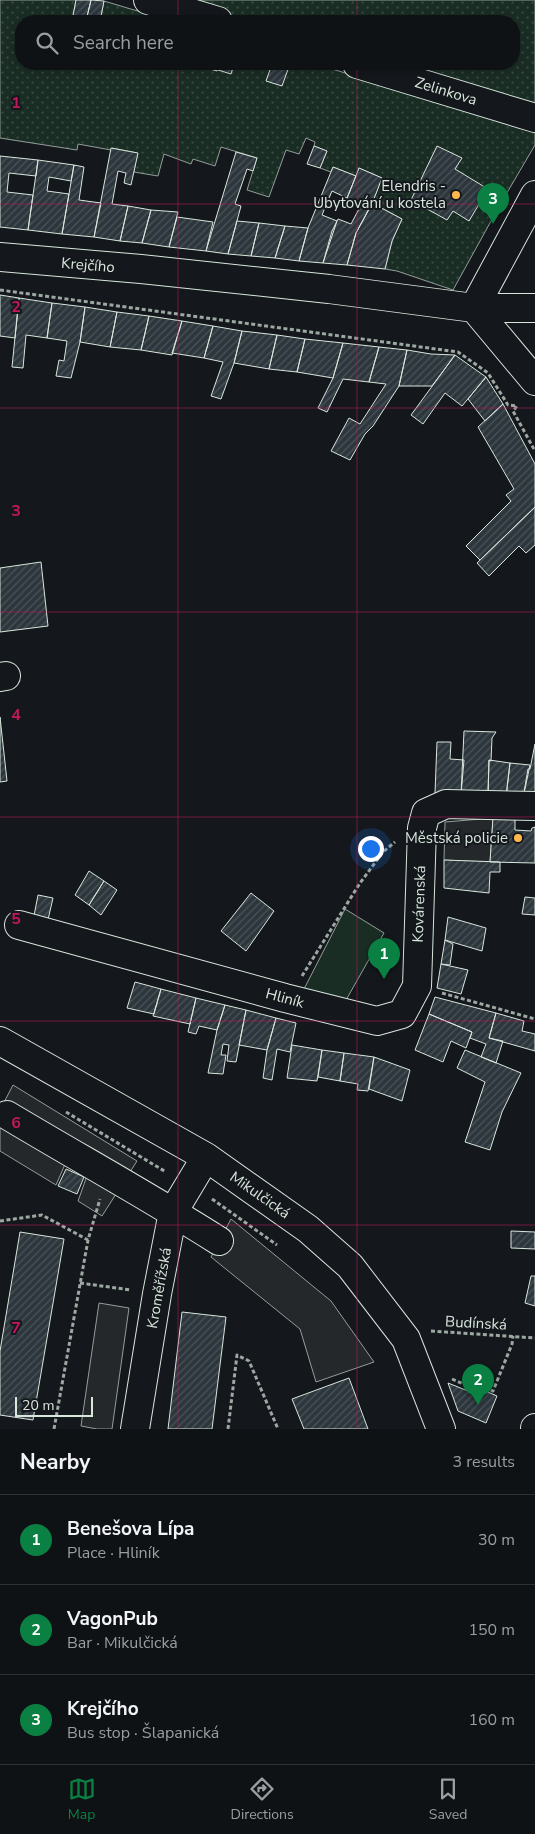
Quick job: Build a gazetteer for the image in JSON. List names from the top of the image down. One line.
{"streets":{"street":["Zelinkova","Krejčího","Kovárenská","Hliník","Mikulčická","Kroměřížská"],"path":["Budínská"]},"crossings":[["Kovárenská","Hliník"],["Mikulčická","Kroměřížská"]],"places":["Elendris - Ubytování u kostela","Městská policie"],"scale_bar":"20 m","page":{"search":"Search here","pins":["3","1","2"],"scale":"20 m","heading":["Nearby","3 results"],"list":[{"mark":"1","name":"Benešova Lípa","note":"Place · Hliník","value":"30 m"},{"mark":"2","name":"VagonPub","note":"Bar · Mikulčická","value":"150 m"},{"mark":"3","name":"Krejčího","note":"Bus stop · Šlapanická","value":"160 m"}],"nav":["Map","Directions","Saved"]},"grid":{"rows":["1","2","3","4","5","6","7"]}}
